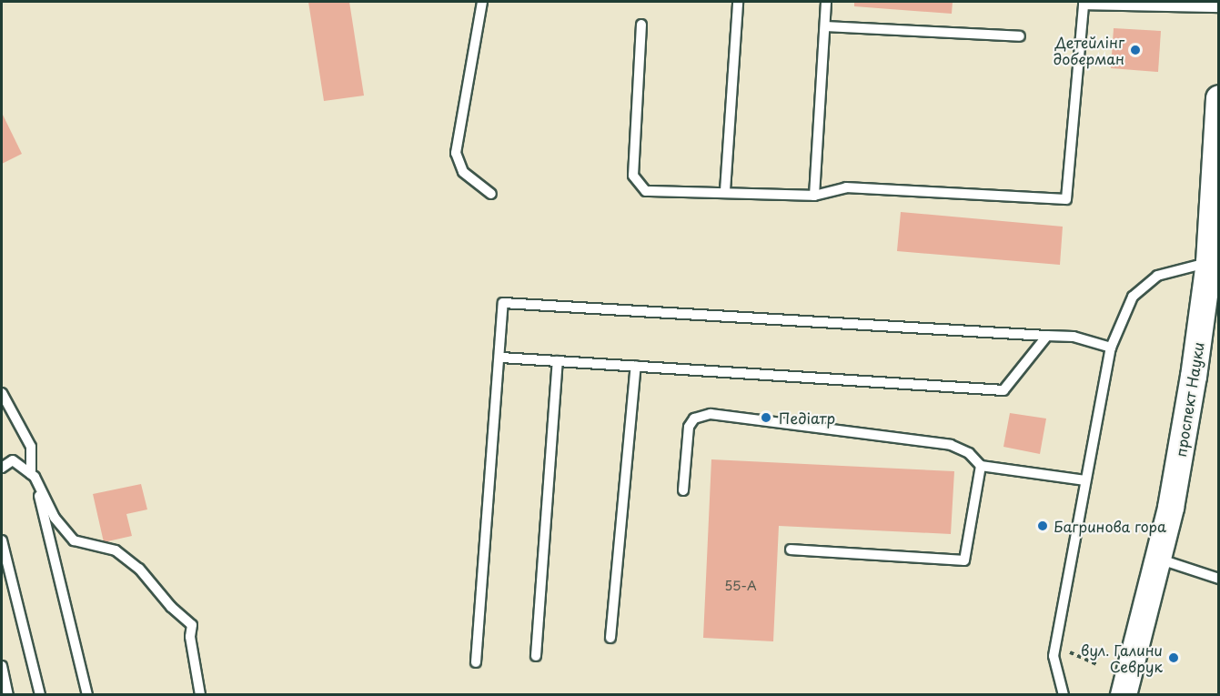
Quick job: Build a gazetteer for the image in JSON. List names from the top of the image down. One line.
{"streets":{"main road":["проспект Науки"]},"places":["Детейлінг доберман","Педіатр","Багринова гора","вул. Галини Севрук"],"house_numbers":["55-А"]}
